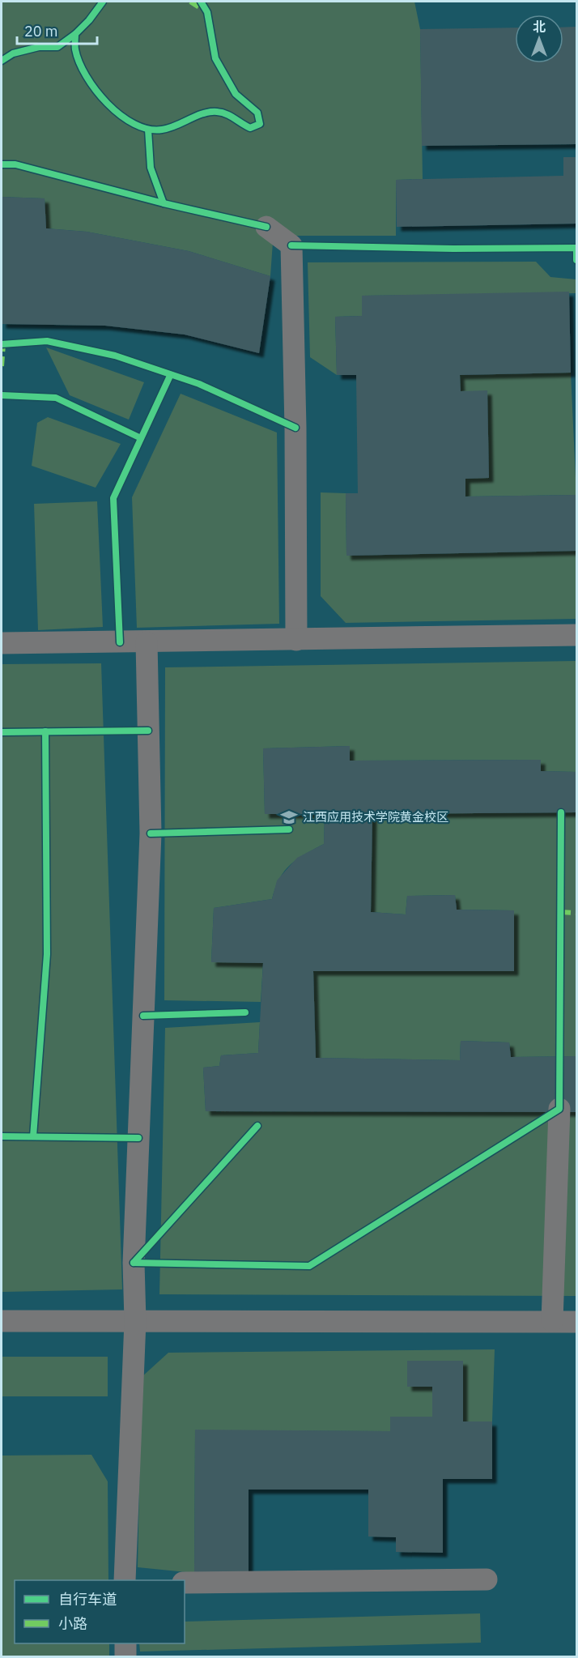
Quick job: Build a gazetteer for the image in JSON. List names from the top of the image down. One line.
{"places":{"school or university":["江西应用技术学院黄金校区"]},"legend":["自行车道","小路"],"scale_bar":"20 m","north":"top"}
